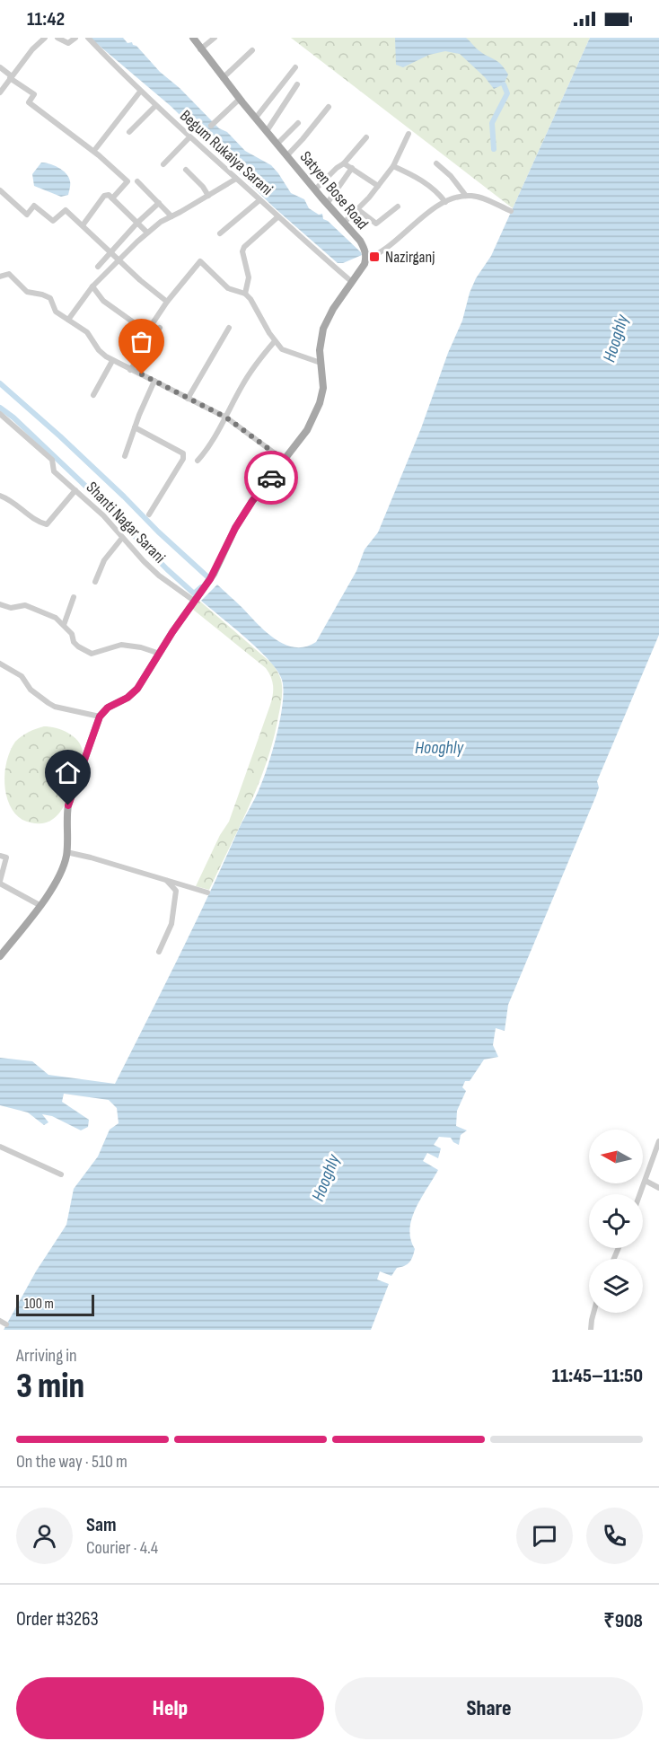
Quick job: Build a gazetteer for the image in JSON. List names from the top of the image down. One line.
{"streets":{"main road":["Satyen Bose Road"],"street":["Begum Rukaiya Sarani","Shanti Nagar Sarani"]},"water":["Hooghly"],"places":{"transit":["Nazirganj"]},"scale_bar":"100 m","north":"left","page":{"status":"11:42","scale":"100 m","heading":["3 min","Arriving in","11:45–11:50"],"panel":["Sam","Courier · 4.4","Order #3263","₹908"],"bar":"On the way · 510 m","buttons":["Help","Share"]}}
